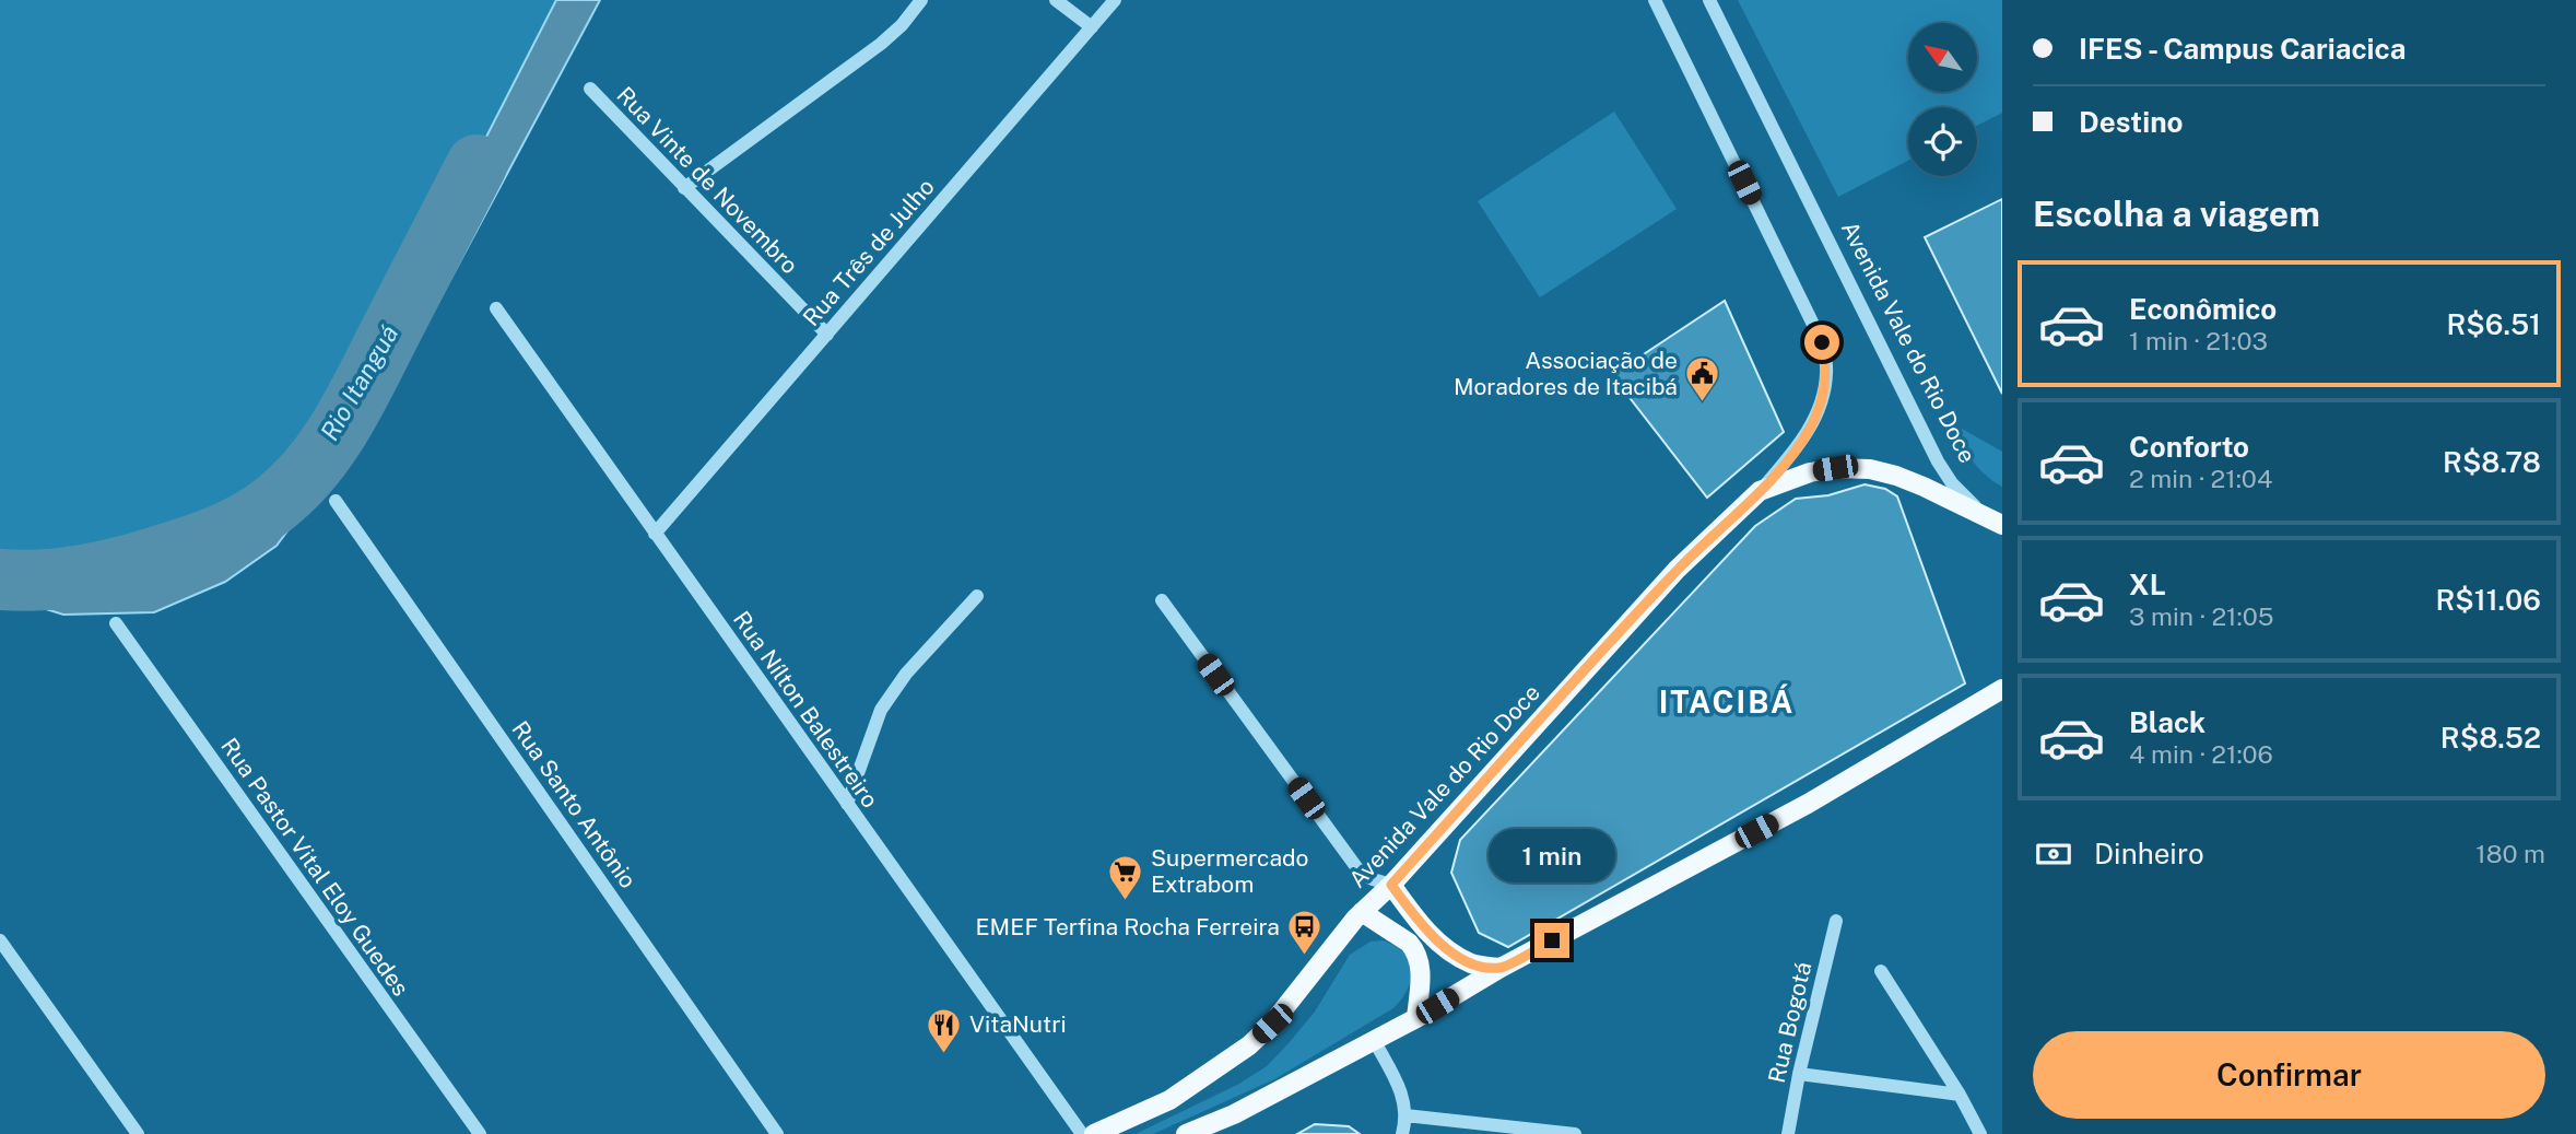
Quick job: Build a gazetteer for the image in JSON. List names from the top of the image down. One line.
{"streets":{"main road":["Avenida Vale do Rio Doce"],"street":["Rua Vinte de Novembro","Rua Três de Julho","Rua Nílton Balestreiro","Rua Santo Antônio","Rua Pastor Vital Eloy Guedes","Rua Bogotá"]},"crossings":[["Rua Vinte de Novembro","Rua Três de Julho"],["Rua Três de Julho","Rua Nílton Balestreiro"]],"districts":["ITACIBÁ"],"water":["Rio Itanguá"],"places":{"public building":["Associação de Moradores de Itacibá"],"supermarket":["Supermercado Extrabom"],"bus stop":["EMEF Terfina Rocha Ferreira"],"restaurant":["VitaNutri"]},"north":"top left","page":{"banner":["IFES - Campus Cariacica","Destino"],"heading":"Escolha a viagem","list":[{"name":"Econômico","note":"1 min · 21:03","value":"R$6.51"},{"name":"Conforto","note":"2 min · 21:04","value":"R$8.78"},{"name":"XL","note":"3 min · 21:05","value":"R$11.06"},{"name":"Black","note":"4 min · 21:06","value":"R$8.52"}],"pay":["Dinheiro","180 m"],"bubble":"1 min","buttons":"Confirmar"}}
